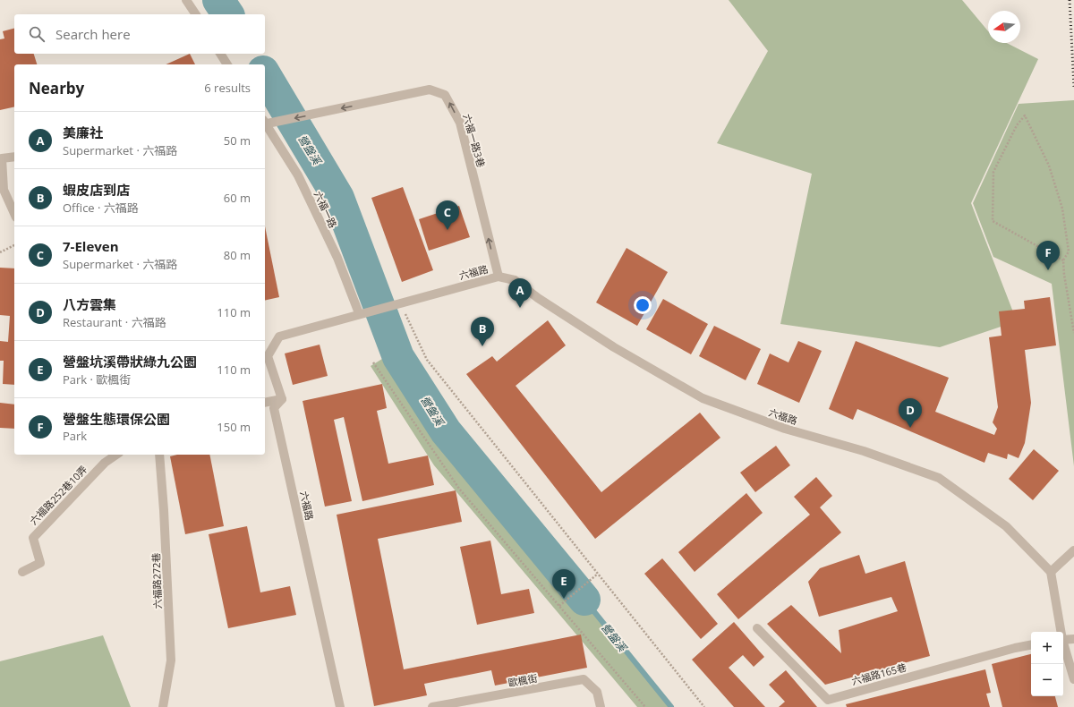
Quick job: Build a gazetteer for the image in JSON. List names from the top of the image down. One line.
{"streets":{"street":["六福一路3巷","六福一路","六福路","六福路252巷10弄","六福路272巷","六福路165巷","歐楓街"]},"crossings":[["六福一路3巷","六福路"],["六福一路","六福路"]],"water":["營盤溪"],"north":"left","page":{"search":"Search here","heading":["Nearby","6 results"],"list":[{"mark":"A","name":"美廉社","note":"Supermarket · 六福路","value":"50 m"},{"mark":"B","name":"蝦皮店到店","note":"Office · 六福路","value":"60 m"},{"mark":"C","name":"7-Eleven","note":"Supermarket · 六福路","value":"80 m"},{"mark":"D","name":"八方雲集","note":"Restaurant · 六福路","value":"110 m"},{"mark":"E","name":"營盤坑溪帶狀綠九公園","note":"Park · 歐楓街","value":"110 m"},{"mark":"F","name":"營盤生態環保公園","note":"Park","value":"150 m"}],"pins":["C","F","A","B","D","E"],"map_buttons":["+","−"]}}
